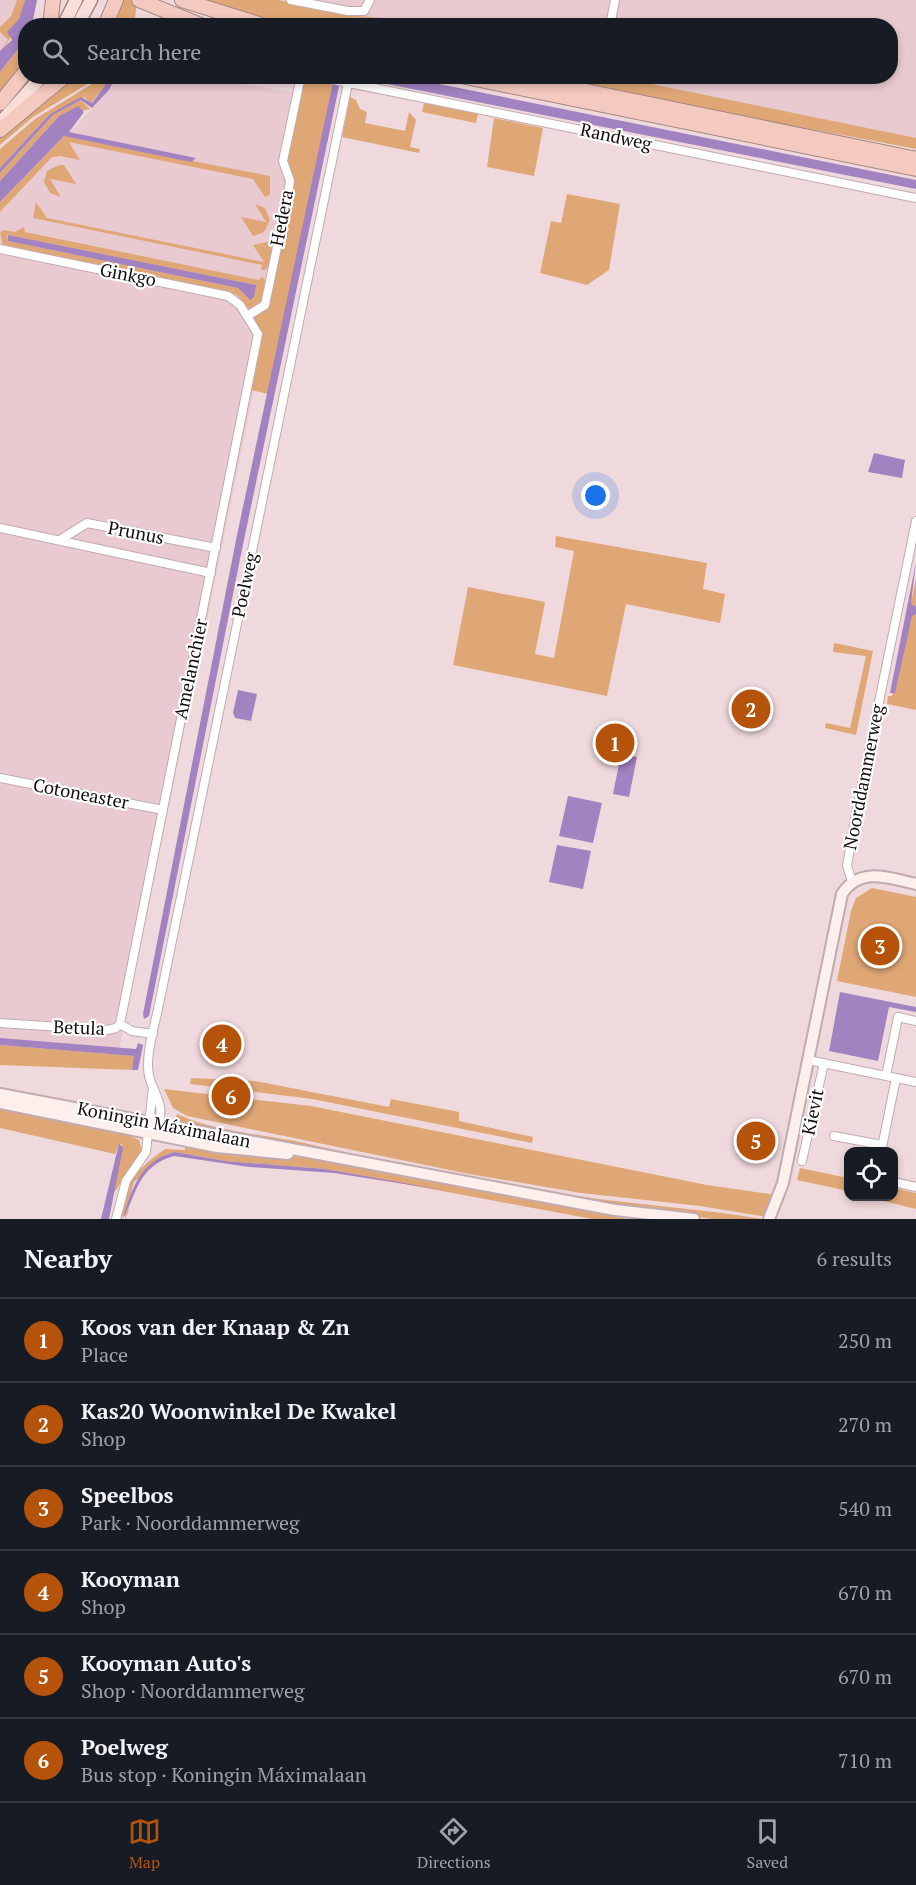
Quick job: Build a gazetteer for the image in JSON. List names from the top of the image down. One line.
{"streets":{"main road":["Koningin Máximalaan"],"street":["Randweg","Hedera","Ginkgo","Prunus","Poelweg","Amelanchier","Noorddammerweg","Cotoneaster","Betula","Kievit"]},"crossings":[["Hedera","Ginkgo"],["Hedera","Amelanchier"],["Ginkgo","Amelanchier"],["Prunus","Amelanchier"],["Poelweg","Betula"],["Poelweg","Koningin Máximalaan"],["Amelanchier","Cotoneaster"],["Amelanchier","Betula"]],"page":{"search":"Search here","pins":["2","1","3","4","6","5"],"heading":["Nearby","6 results"],"list":[{"mark":"1","name":"Koos van der Knaap & Zn","note":"Place","value":"250 m"},{"mark":"2","name":"Kas20 Woonwinkel De Kwakel","note":"Shop","value":"270 m"},{"mark":"3","name":"Speelbos","note":"Park · Noorddammerweg","value":"540 m"},{"mark":"4","name":"Kooyman","note":"Shop","value":"670 m"},{"mark":"5","name":"Kooyman Auto's","note":"Shop · Noorddammerweg","value":"670 m"},{"mark":"6","name":"Poelweg","note":"Bus stop · Koningin Máximalaan","value":"710 m"}],"nav":["Map","Directions","Saved"]}}
